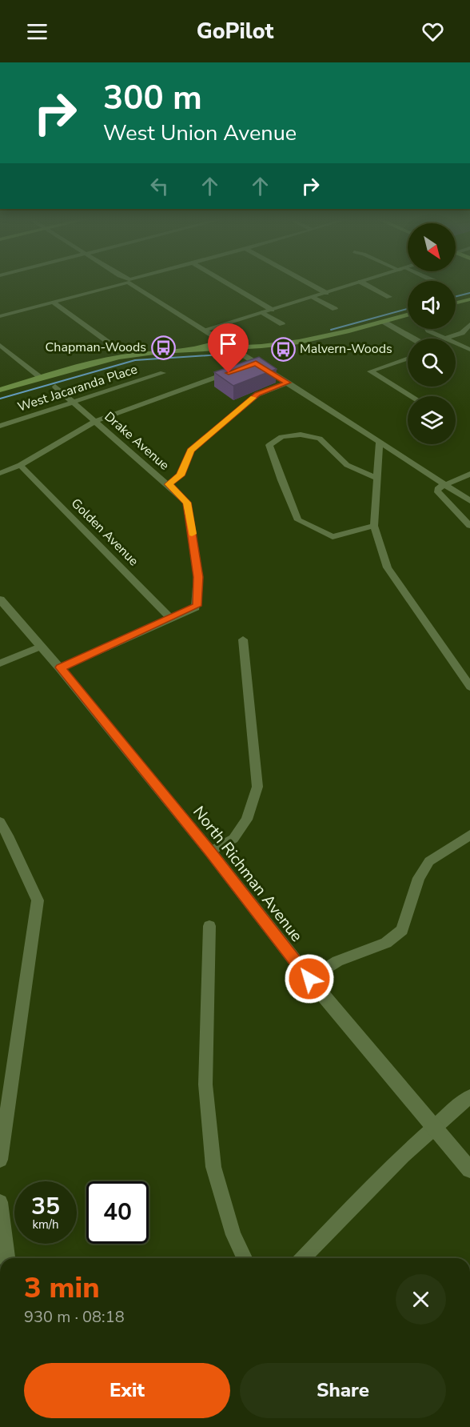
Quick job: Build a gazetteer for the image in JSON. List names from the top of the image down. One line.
{"streets":{"street":["West Jacaranda Place","Drake Avenue","Golden Avenue","North Richman Avenue"]},"crossings":[["West Jacaranda Place","Drake Avenue"],["Drake Avenue","Golden Avenue"]],"places":{"bus stop":["Chapman-Woods","Malvern-Woods"]},"north":"bottom right","page":{"header":"GoPilot","turn":["300 m","West Union Avenue"],"speed":"35 km/h","limit":"40","heading":["3 min","930 m · 08:18"],"buttons":["Exit","Share"]}}
